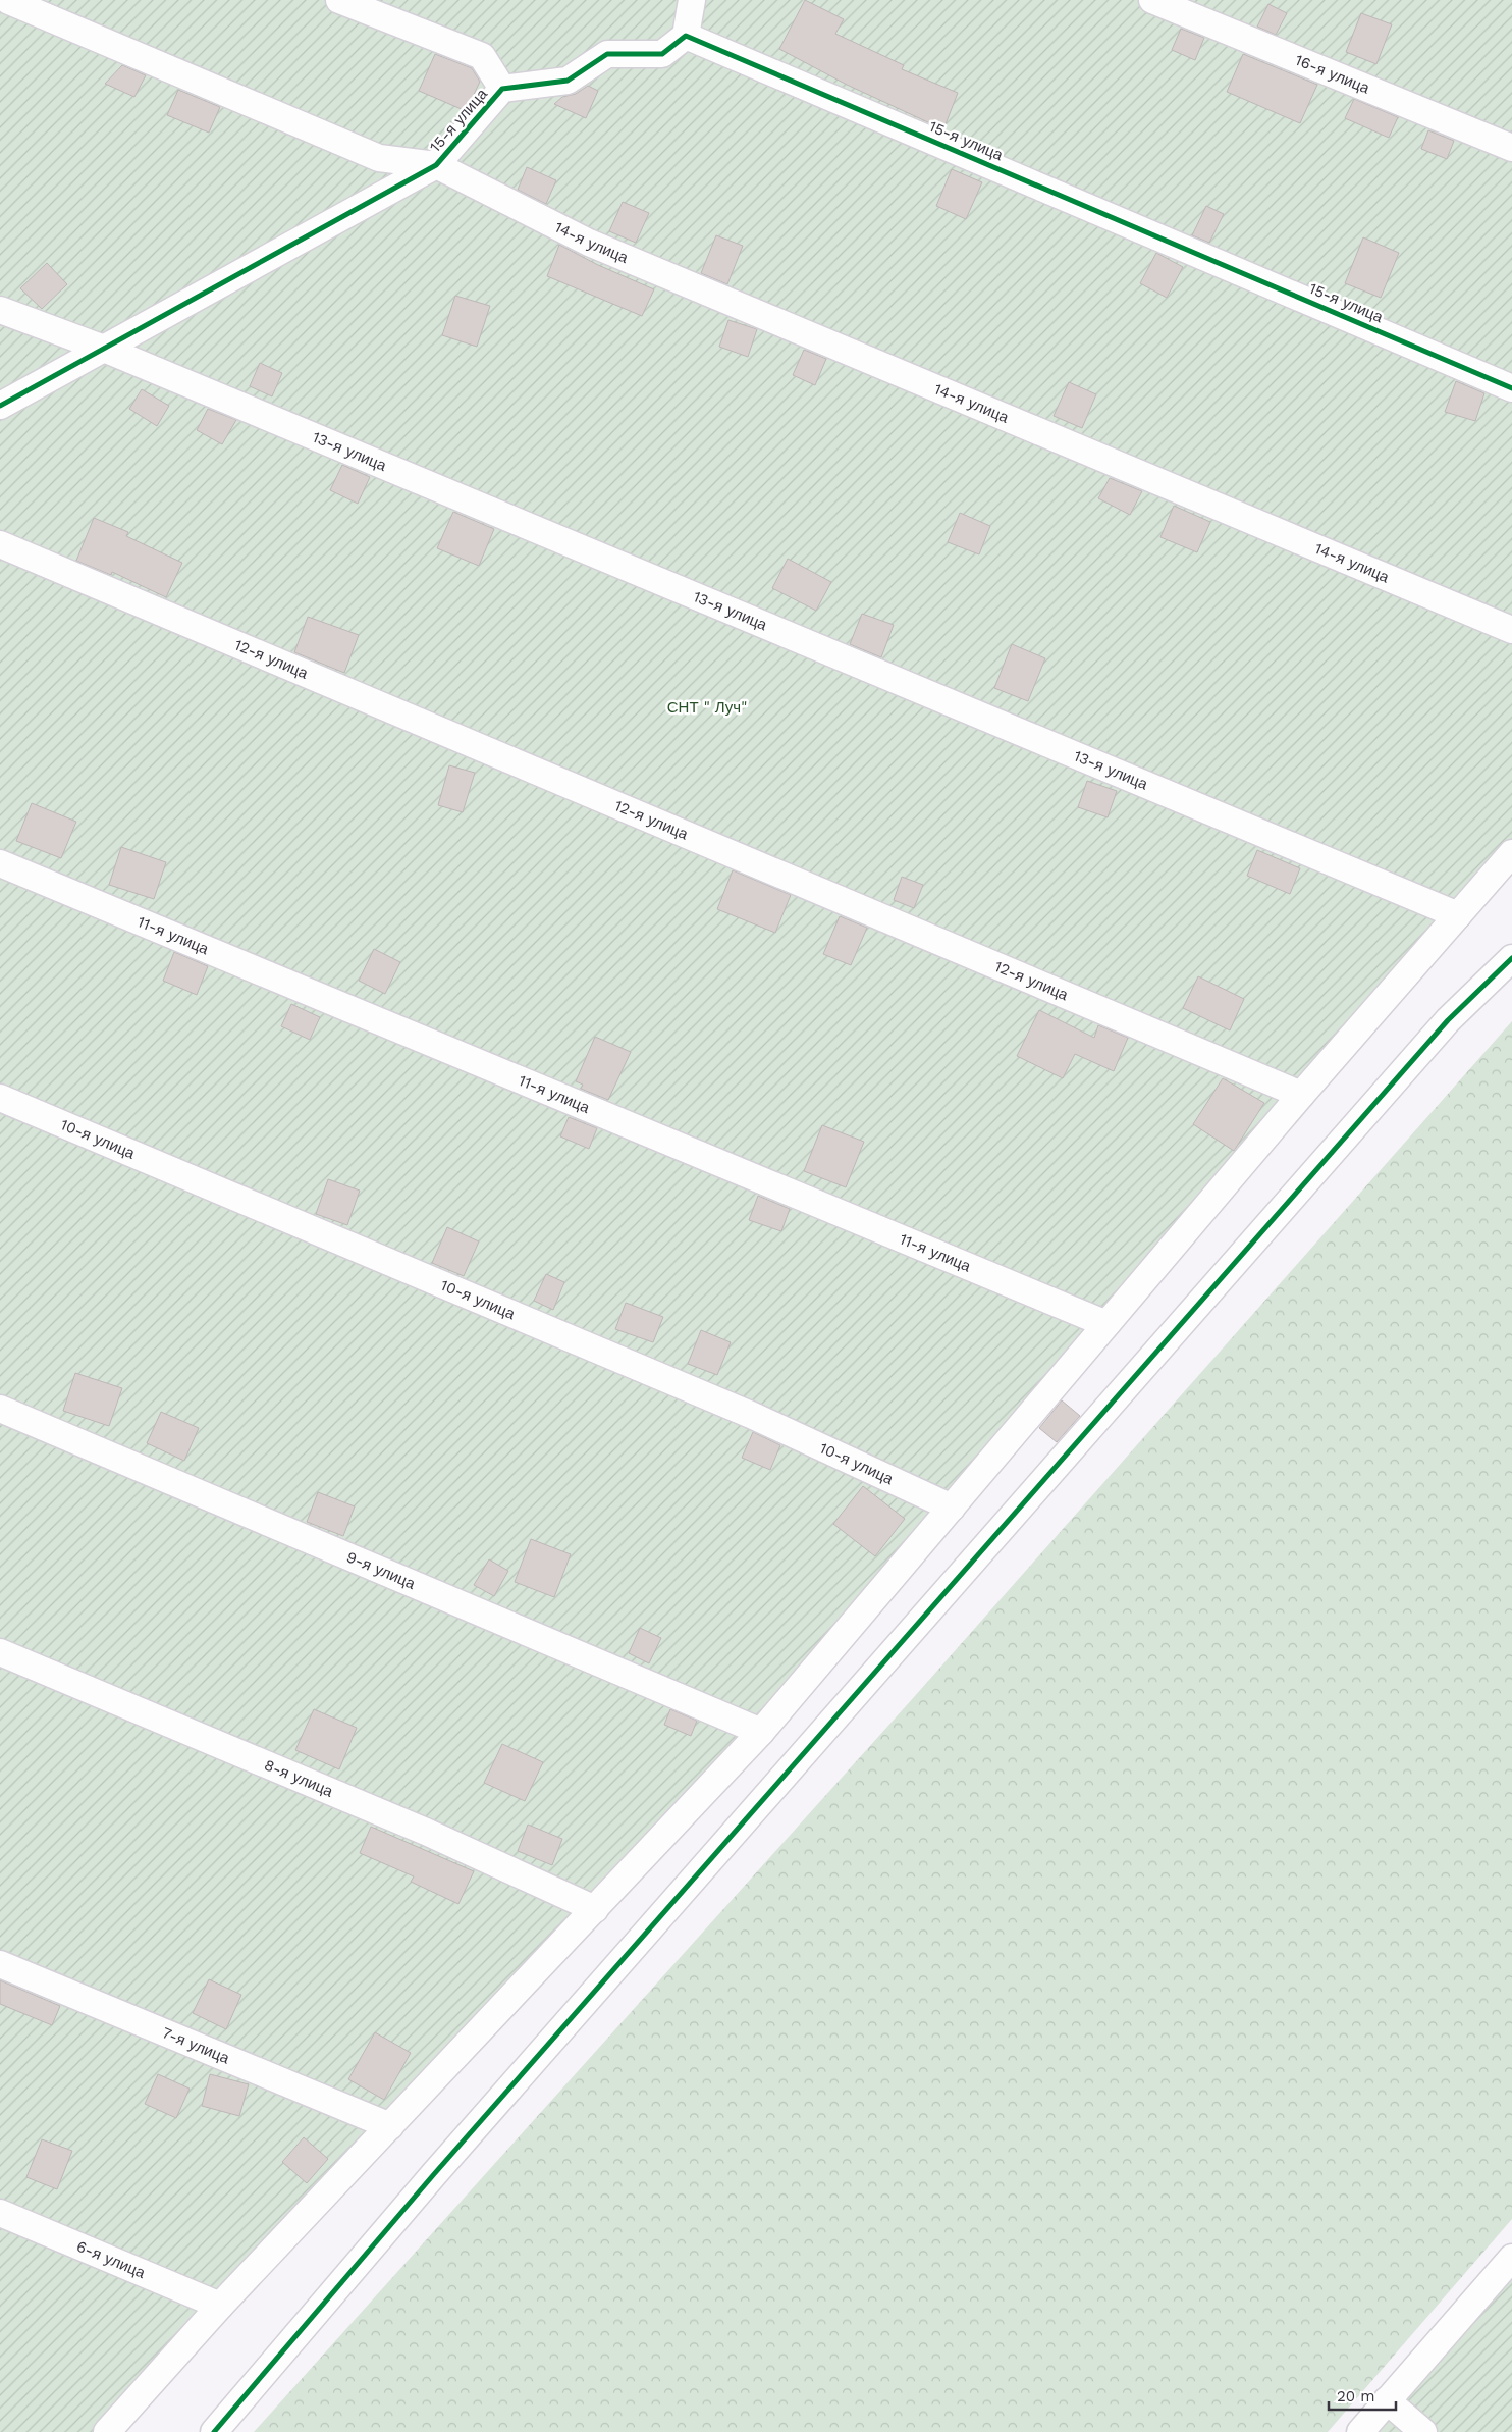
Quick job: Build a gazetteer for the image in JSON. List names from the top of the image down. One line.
{"streets":{"street":["16-я улица","15-я улица","14-я улица","13-я улица","12-я улица","11-я улица","10-я улица","9-я улица","8-я улица","7-я улица","6-я улица"]},"crossings":[["15-я улица","14-я улица"]],"parks":["СНТ \" Луч\""],"scale_bar":"20 m"}
